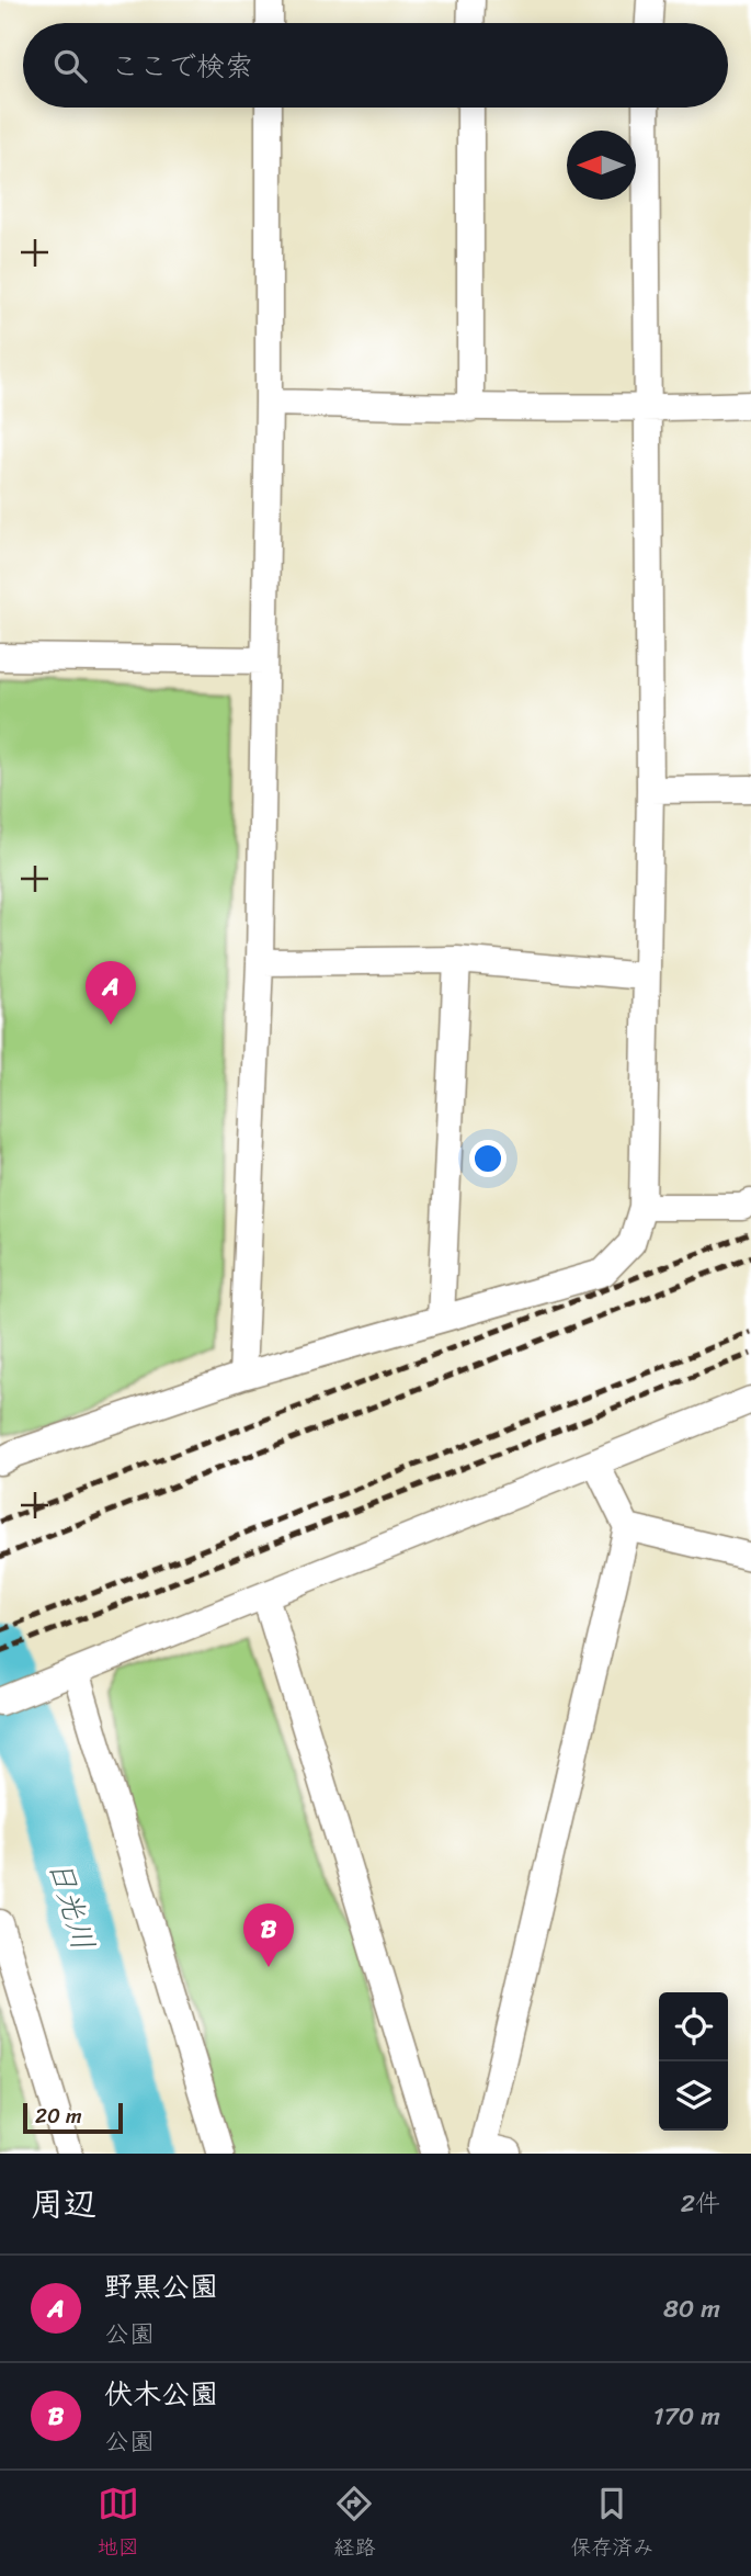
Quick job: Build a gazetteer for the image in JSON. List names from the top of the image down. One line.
{"water":["日光川"],"scale_bar":"20 m","north":"left","page":{"search":"ここで検索","pins":["A","B"],"scale":"20 m","heading":["周辺","2件"],"list":[{"mark":"A","name":"野黒公園","note":"公園","value":"80 m"},{"mark":"B","name":"伏木公園","note":"公園","value":"170 m"}],"nav":["地図","経路","保存済み"]}}
